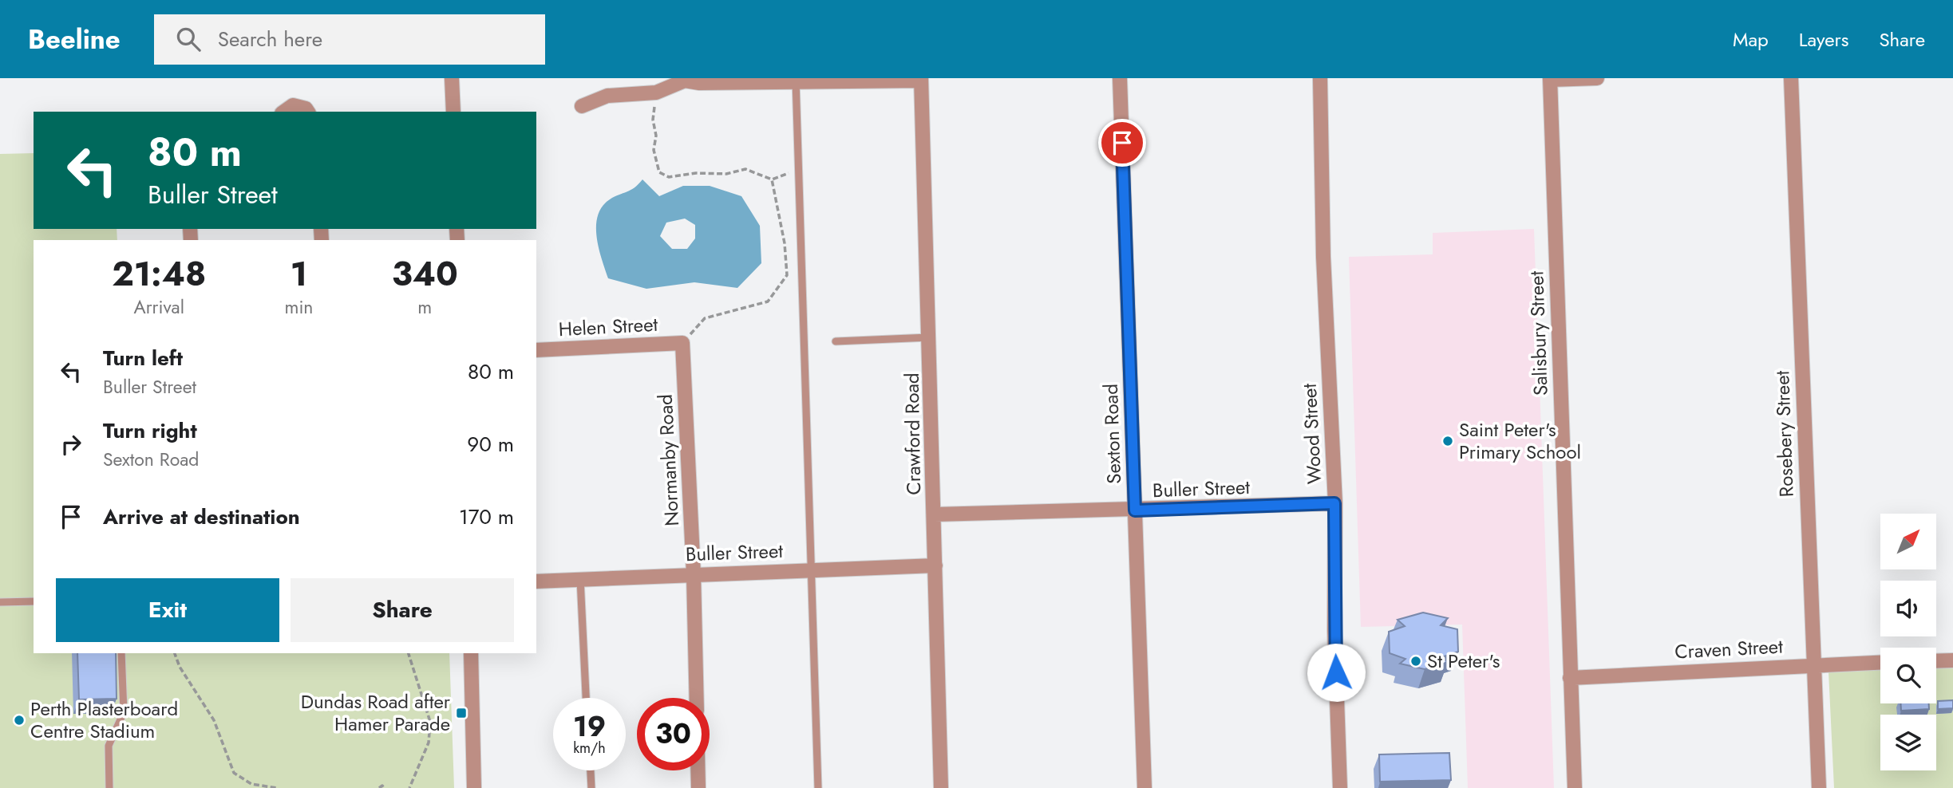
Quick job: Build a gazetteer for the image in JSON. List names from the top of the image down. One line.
{"streets":{"street":["Helen Street","Salisbury Street","Crawford Road","Sexton Road","Wood Street","Rosebery Street","Normanby Road","Buller Street","Craven Street"]},"crossings":[["Helen Street","Normanby Road"],["Salisbury Street","Craven Street"],["Crawford Road","Buller Street"],["Sexton Road","Buller Street"],["Wood Street","Buller Street"],["Rosebery Street","Craven Street"],["Normanby Road","Buller Street"]],"places":{"other":["Saint Peter's Primary School","St Peter's","Perth Plasterboard Centre Stadium"],"transit":["Dundas Road after Hamer Parade"]},"north":"top right","page":{"header":"Beeline","search":"Search here","nav":["Map","Layers","Share"],"turn":["80 m","Buller Street"],"eta":["21:48","Arrival","1","min","340","m"],"list":[{"name":"Turn left","note":"Buller Street","value":"80 m"},{"name":"Turn right","note":"Sexton Road","value":"90 m"},{"name":"Arrive at destination","value":"170 m"}],"buttons":["Exit","Share"],"speed":"19 km/h","limit":"30"}}
